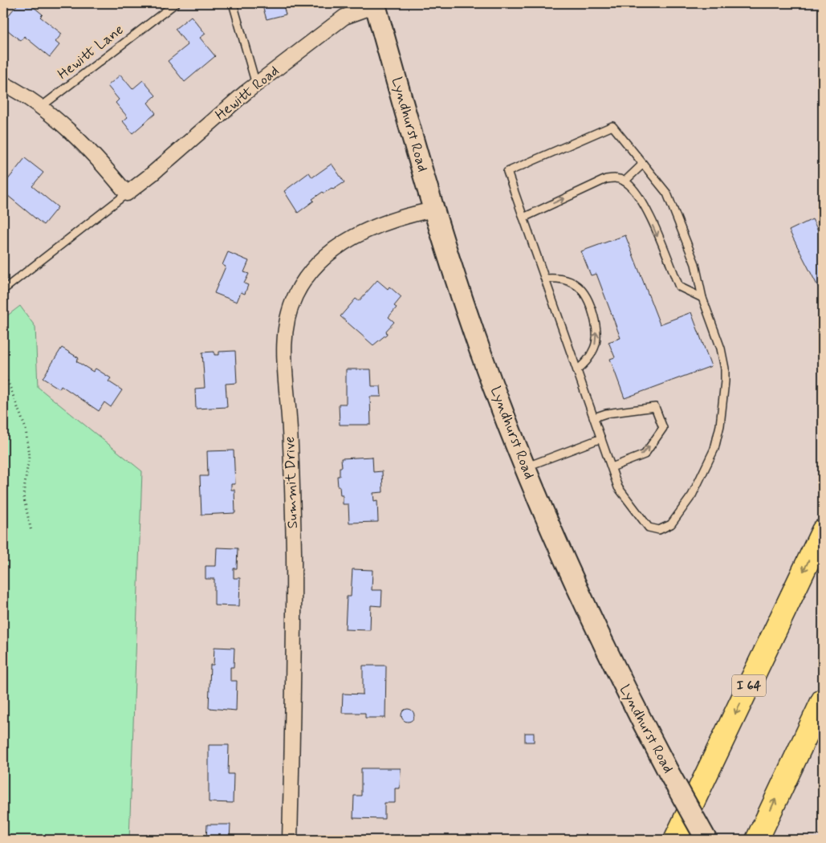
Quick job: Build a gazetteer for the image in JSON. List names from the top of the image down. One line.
{"streets":{"highway":["I 64"],"main road":["Lyndhurst Road"],"street":["Hewitt Road","Summit Drive"],"lane":["Hewitt Lane"]},"crossings":[["Hewitt Road","Lyndhurst Road"],["Lyndhurst Road","Summit Drive"]]}
